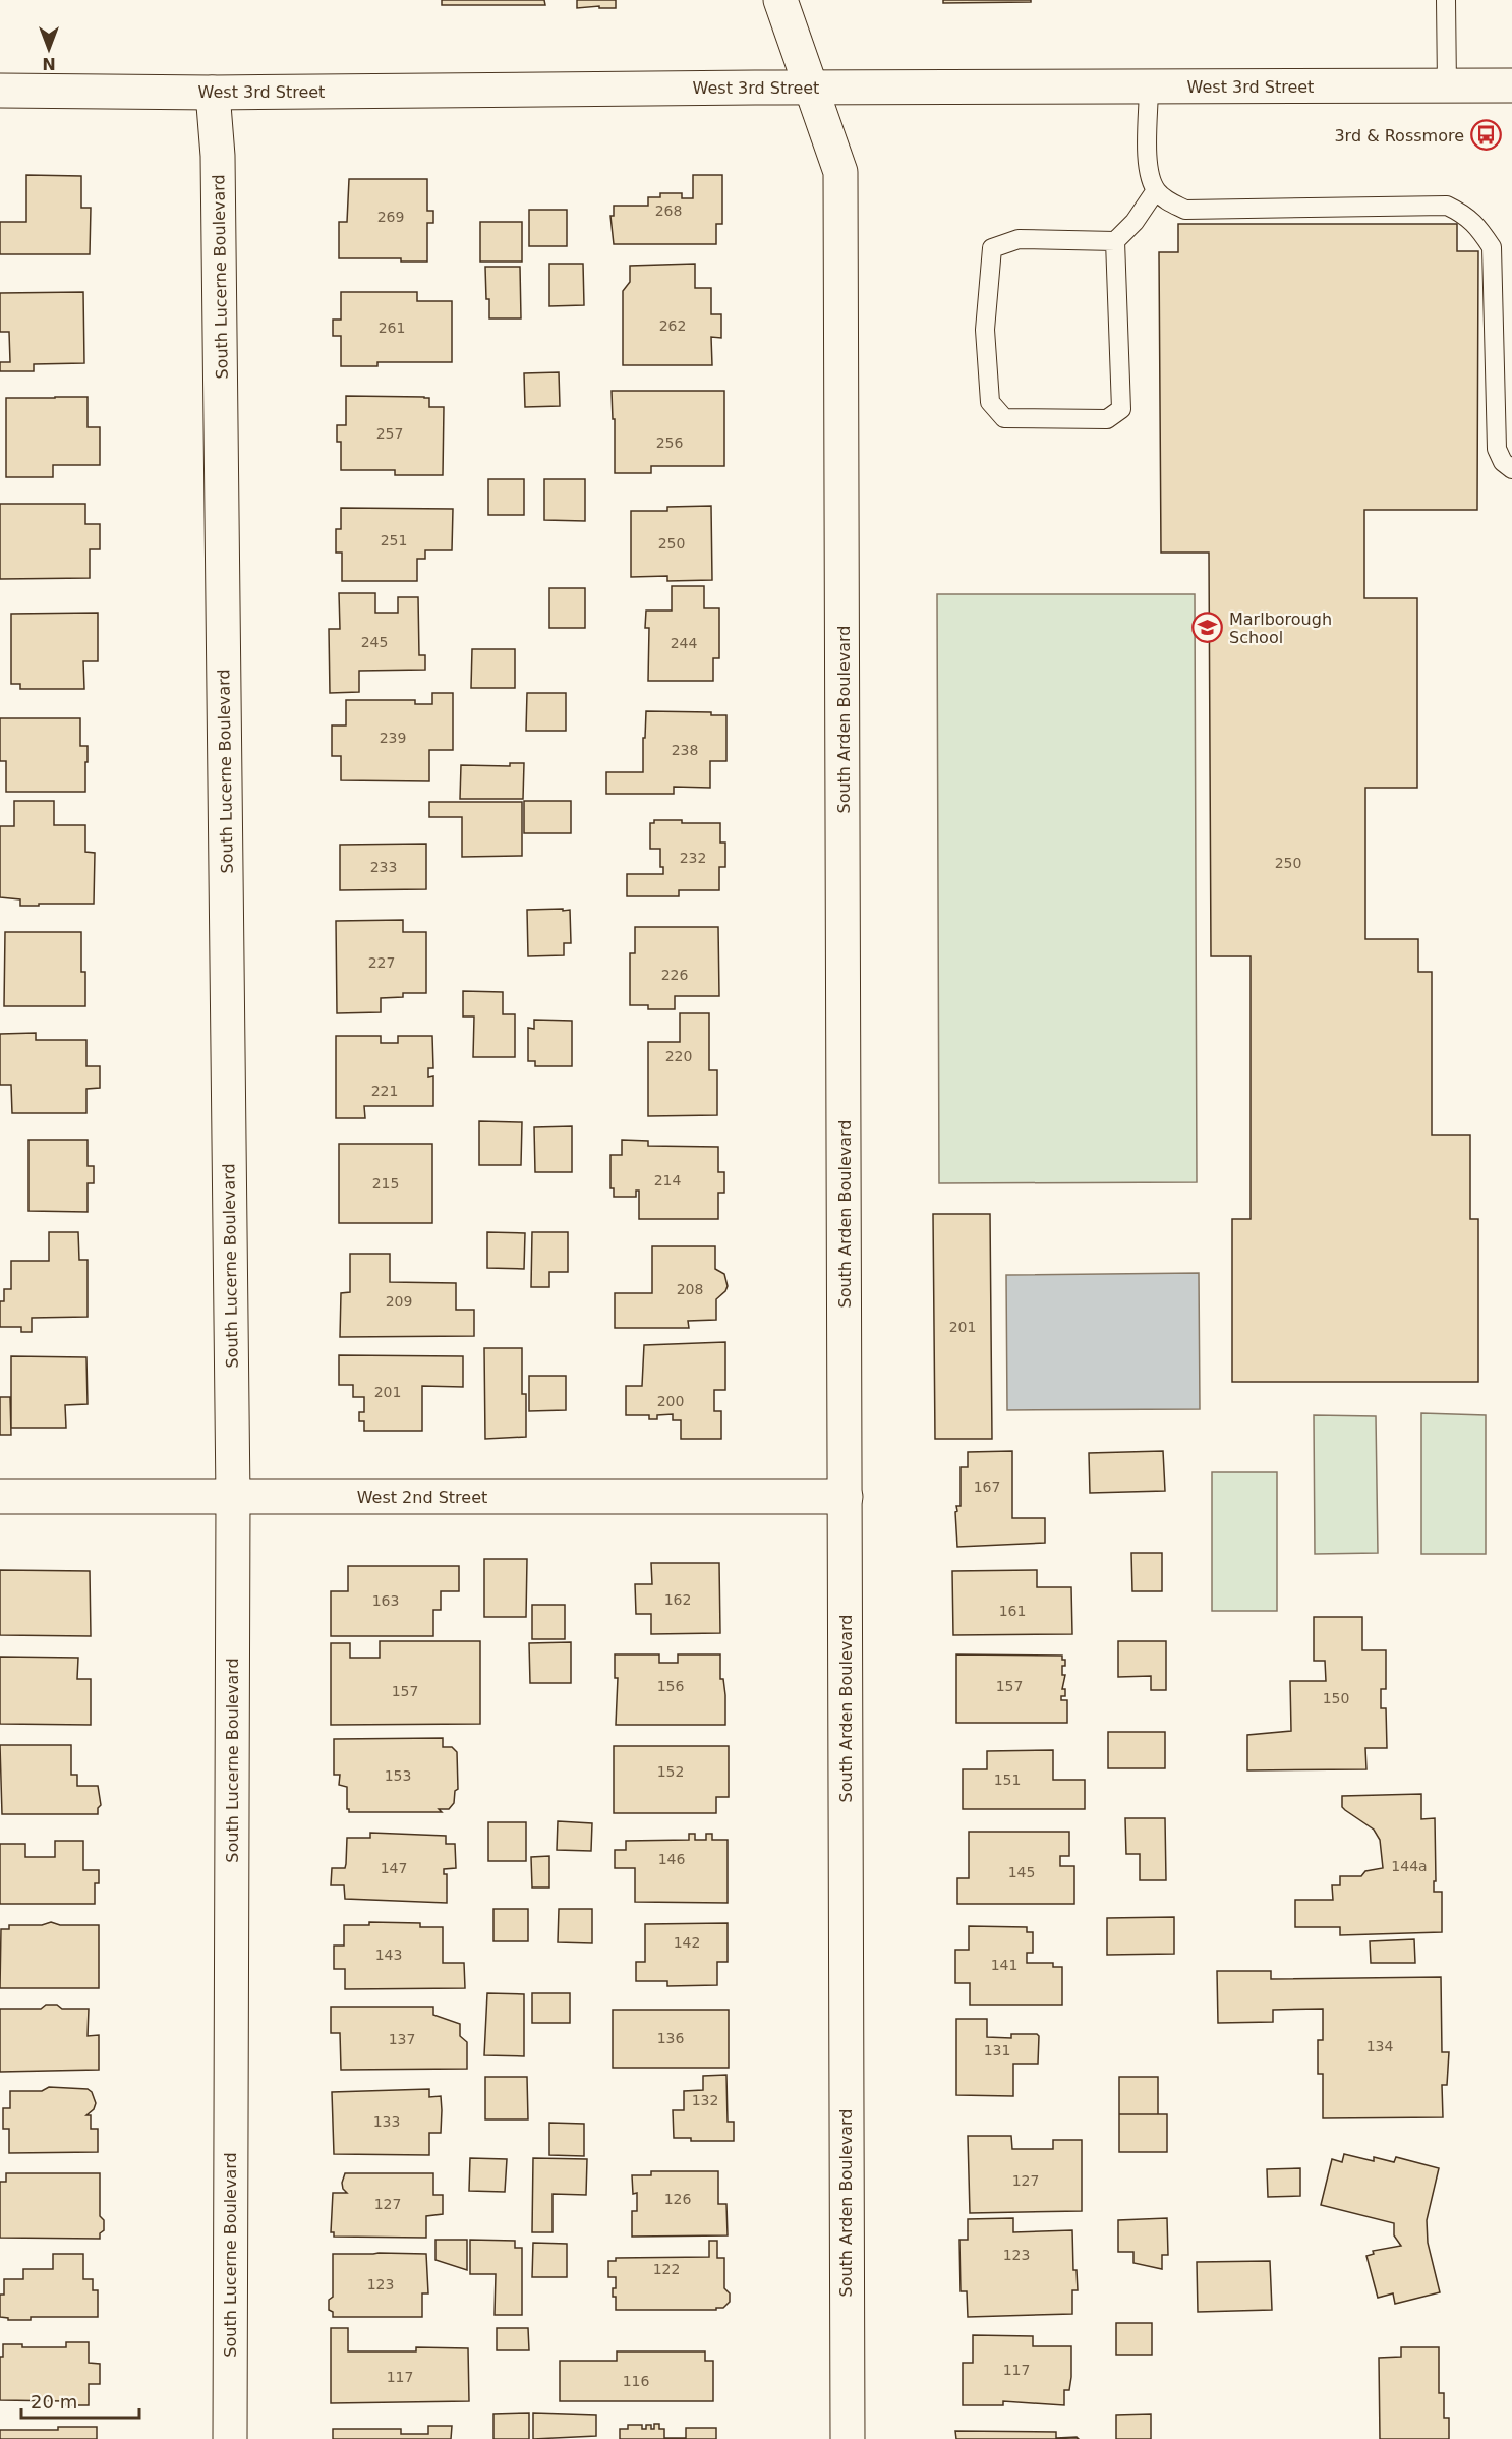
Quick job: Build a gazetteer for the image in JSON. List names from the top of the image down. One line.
{"streets":{"street":["West 3rd Street","South Lucerne Boulevard","South Arden Boulevard","West 2nd Street"]},"crossings":[["West 3rd Street","South Lucerne Boulevard"],["West 3rd Street","South Arden Boulevard"],["South Lucerne Boulevard","West 2nd Street"],["South Arden Boulevard","West 2nd Street"]],"places":{"bus stop":["3rd & Rossmore"],"school or university":["Marlborough School"]},"house_numbers":["268","269","262","261","257","256","251","250","245","244","239","238","232","250","233","227","226","220","221","214","215","208","209","201","201","200","167","162","163","161","156","157","157","150","152","153","151","146","144a","147","145","142","143","141","136","137","134","131","132","133","127","126","127","123","122","123","117","117","116"],"scale_bar":"20 m","north":"bottom"}
